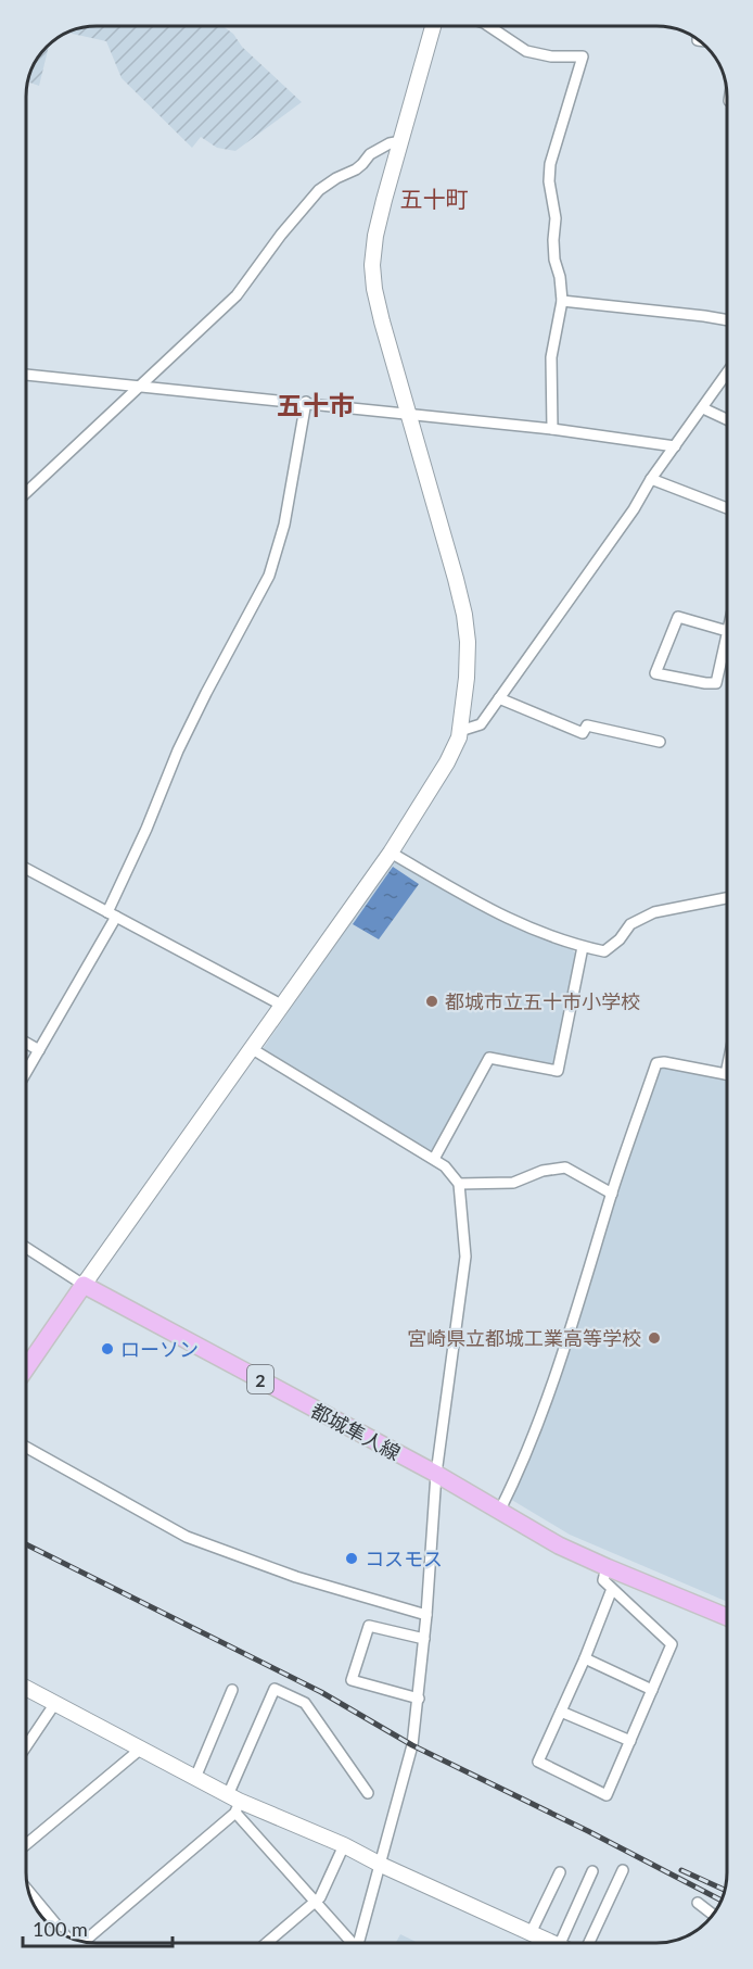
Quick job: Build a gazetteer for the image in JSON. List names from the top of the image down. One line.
{"streets":{"main road":["2","都城隼人線"]},"districts":["五十町","五十市"],"places":["都城市立五十市小学校","宮崎県立都城工業高等学校","ローソン","コスモス"],"scale_bar":"100 m"}
